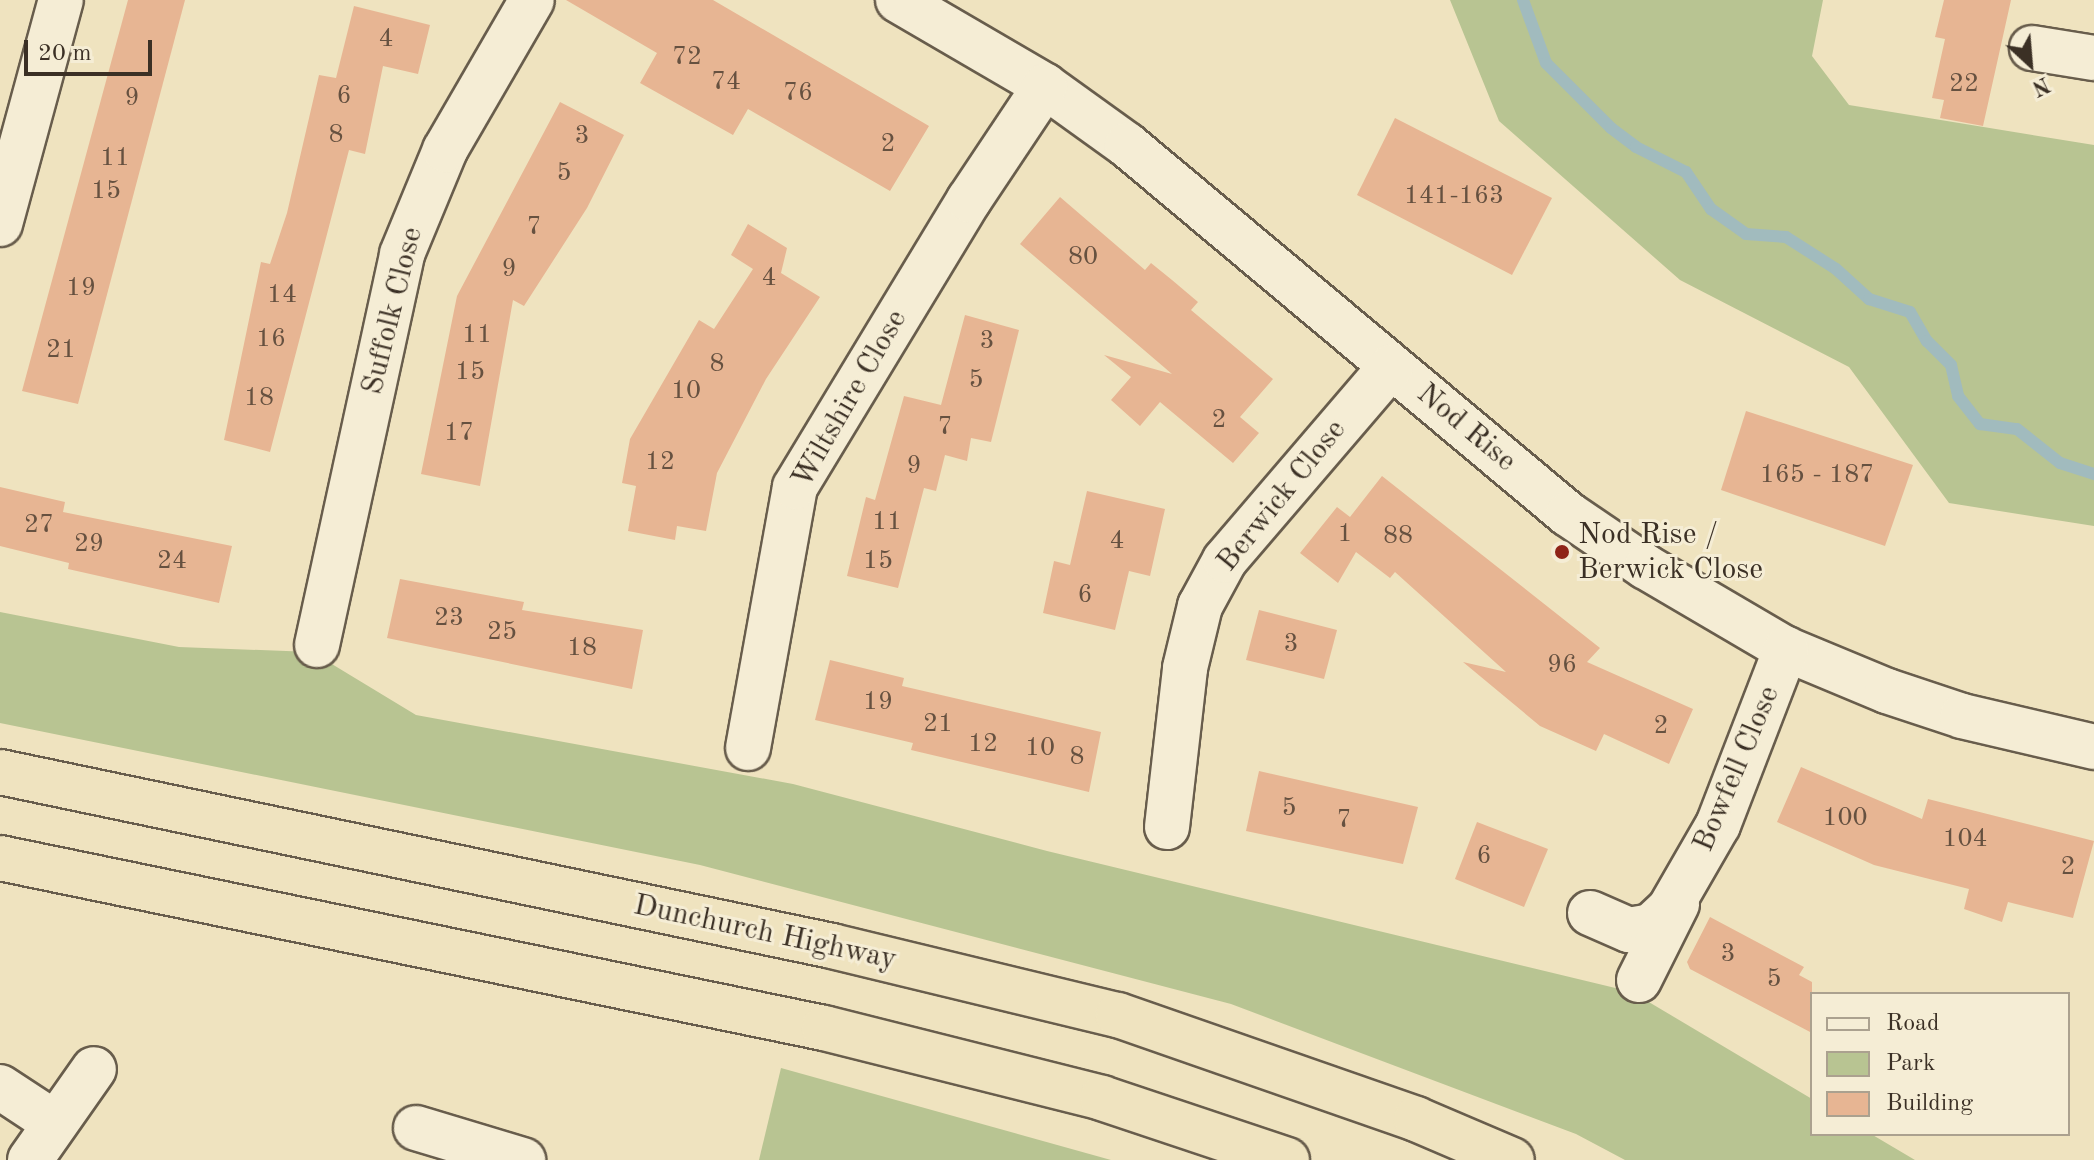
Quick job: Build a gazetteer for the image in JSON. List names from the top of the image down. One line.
{"streets":{"highway":["Dunchurch Highway"],"street":["Suffolk Close","Wiltshire Close","Nod Rise","Berwick Close","Bowfell Close"]},"crossings":[["Wiltshire Close","Nod Rise"],["Nod Rise","Berwick Close"],["Nod Rise","Bowfell Close"]],"places":["Nod Rise / Berwick Close"],"house_numbers":["4","72","74","22","76","6","9","8","3","2","11","5","15","141-163","7","80","9","4","19","14","11","16","3","21","8","15","5","10","18","2","7","17","12","9","165 - 187","11","27","1","88","4","29","24","15","6","23","25","3","18","96","19","21","2","12","10","8","5","100","7","104","6","2","3","5"],"legend":["Road","Park","Building"],"scale_bar":"20 m","north":"bottom right"}
